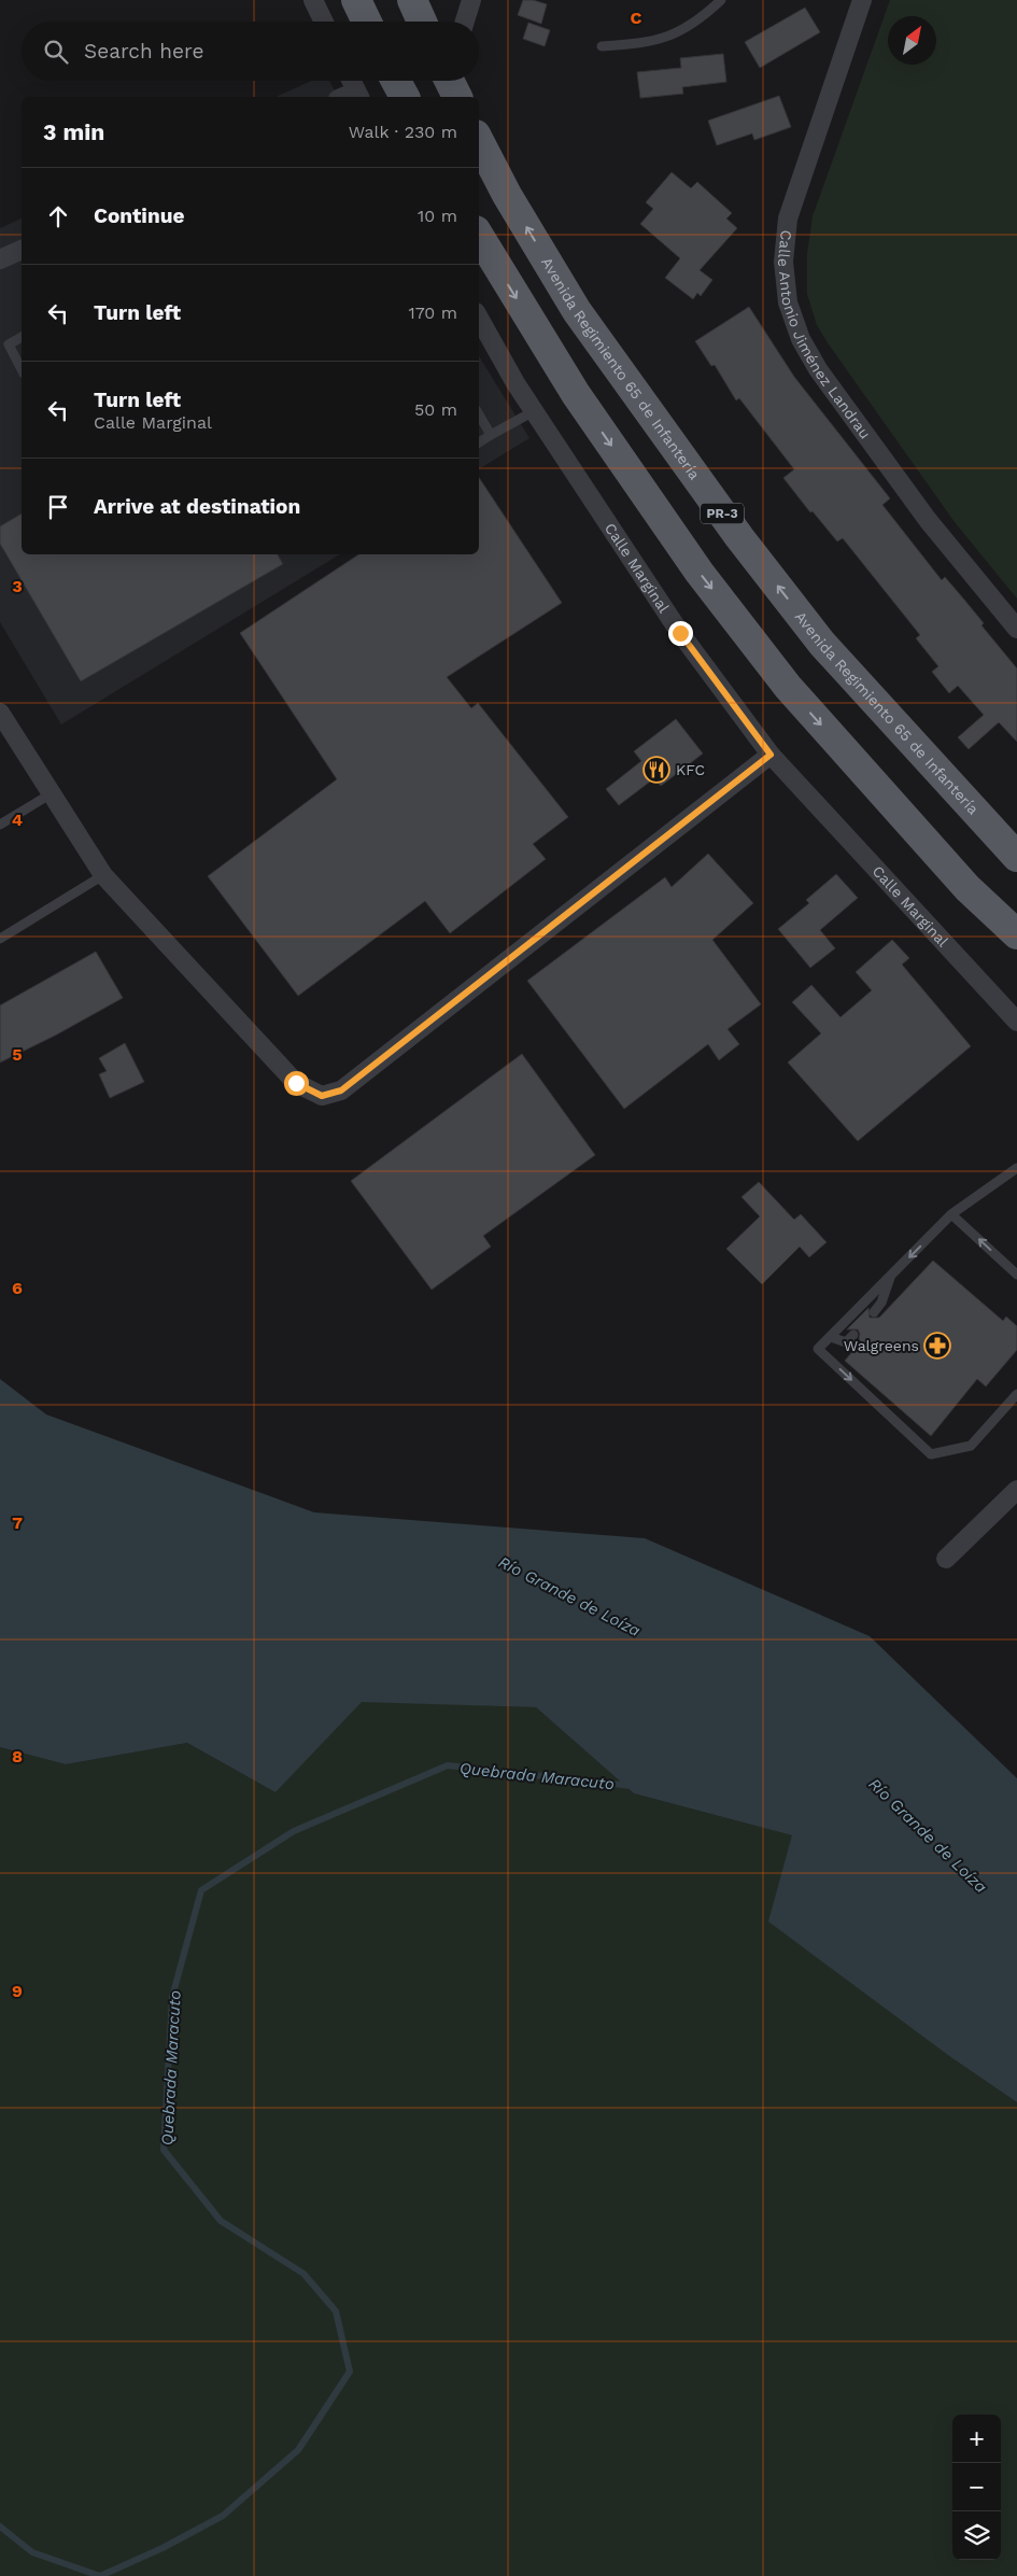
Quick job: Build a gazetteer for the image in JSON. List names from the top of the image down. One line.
{"streets":{"main road":["Avenida Regimiento 65 de Infantería","PR-3"],"street":["Calle Antonio Jiménez Landrau","Calle Marginal"]},"water":["Río Grande de Loíza","Quebrada Maracuto"],"places":{"restaurant":["KFC"],"pharmacy":["Walgreens"]},"north":"top right","page":{"search":"Search here","heading":["3 min","Walk · 230 m"],"list":[["Continue","10 m"],["Turn left","170 m"],["Turn left","Calle Marginal","50 m"],"Arrive at destination"],"map_buttons":["+","−"]},"grid":{"columns":["C"],"rows":["3","4","5","6","7","8","9"]}}
